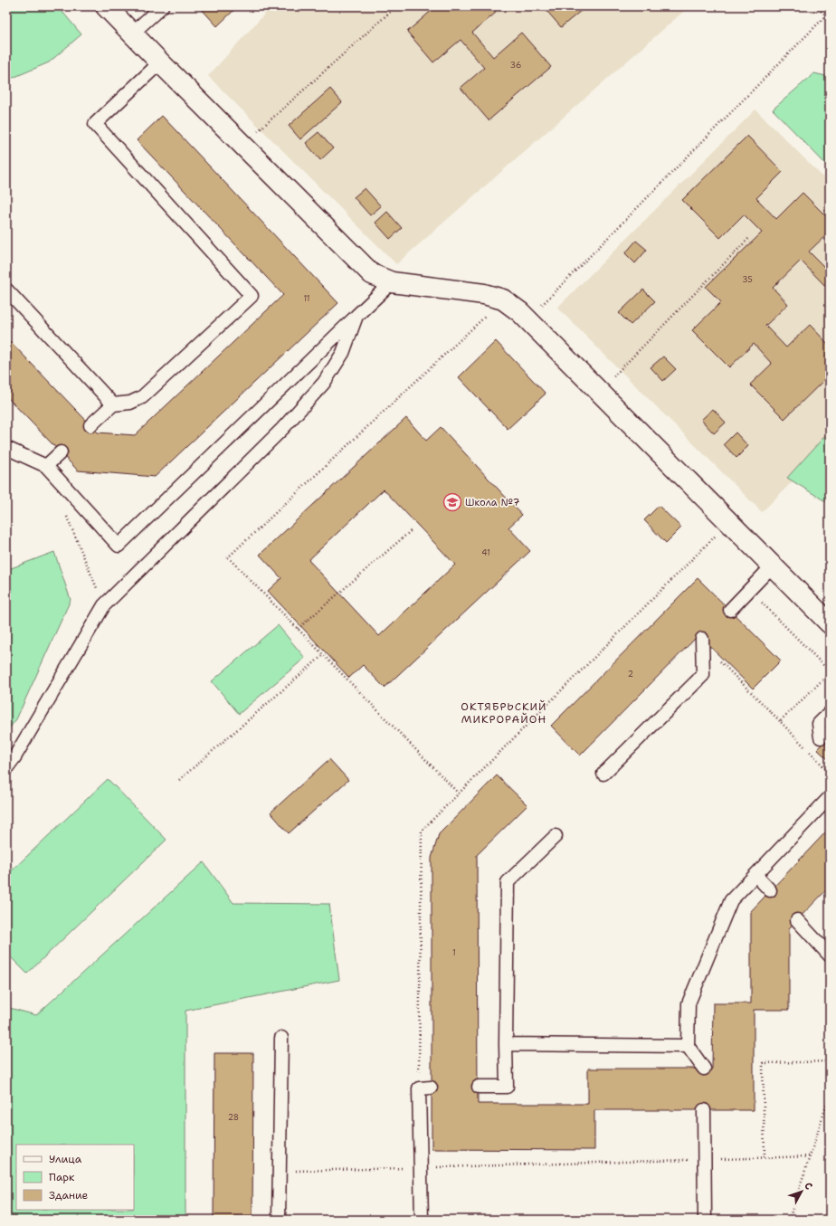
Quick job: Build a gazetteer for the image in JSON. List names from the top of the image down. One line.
{"districts":["ОКТЯБРЬСКИЙ МИКРОРАЙОН"],"places":{"school or university":["Школа №7"]},"house_numbers":["36","35","11","41","2","1","28"],"legend":["Улица","Парк","Здание"],"north":"top right"}
